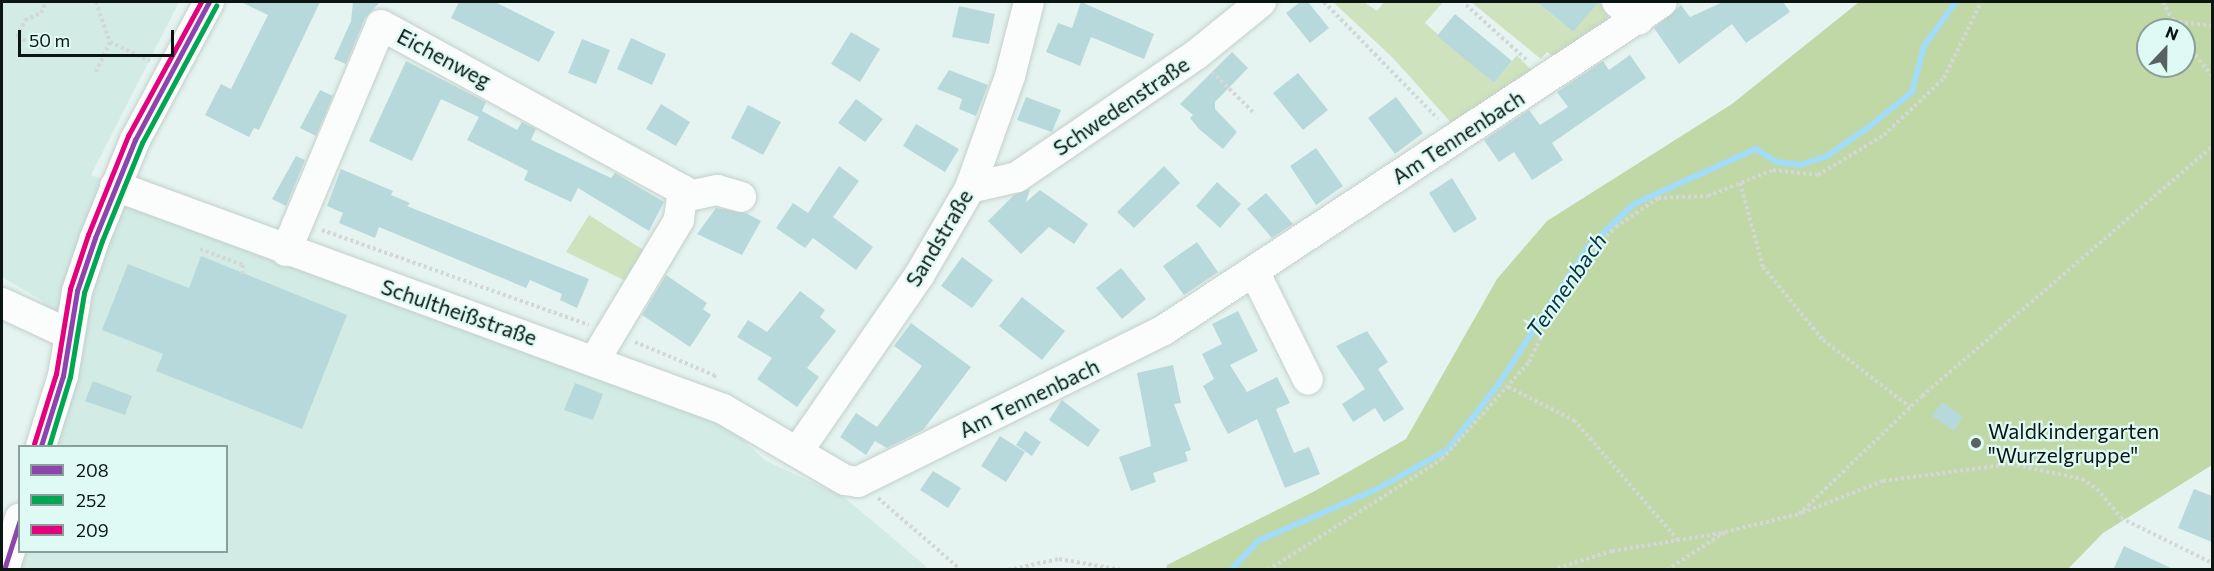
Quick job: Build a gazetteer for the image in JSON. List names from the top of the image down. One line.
{"streets":{"street":["Eichenweg","Schwedenstraße","Am Tennenbach","Sandstraße","Schultheißstraße"]},"crossings":[["Eichenweg","Schultheißstraße"],["Schwedenstraße","Sandstraße"],["Sandstraße","Schultheißstraße"]],"water":["Tennenbach"],"places":["Waldkindergarten \"Wurzelgruppe\""],"lines":["transit line 208","transit line 209","transit line 252"],"legend":["208","252","209"],"scale_bar":"50 m","north":"top"}
